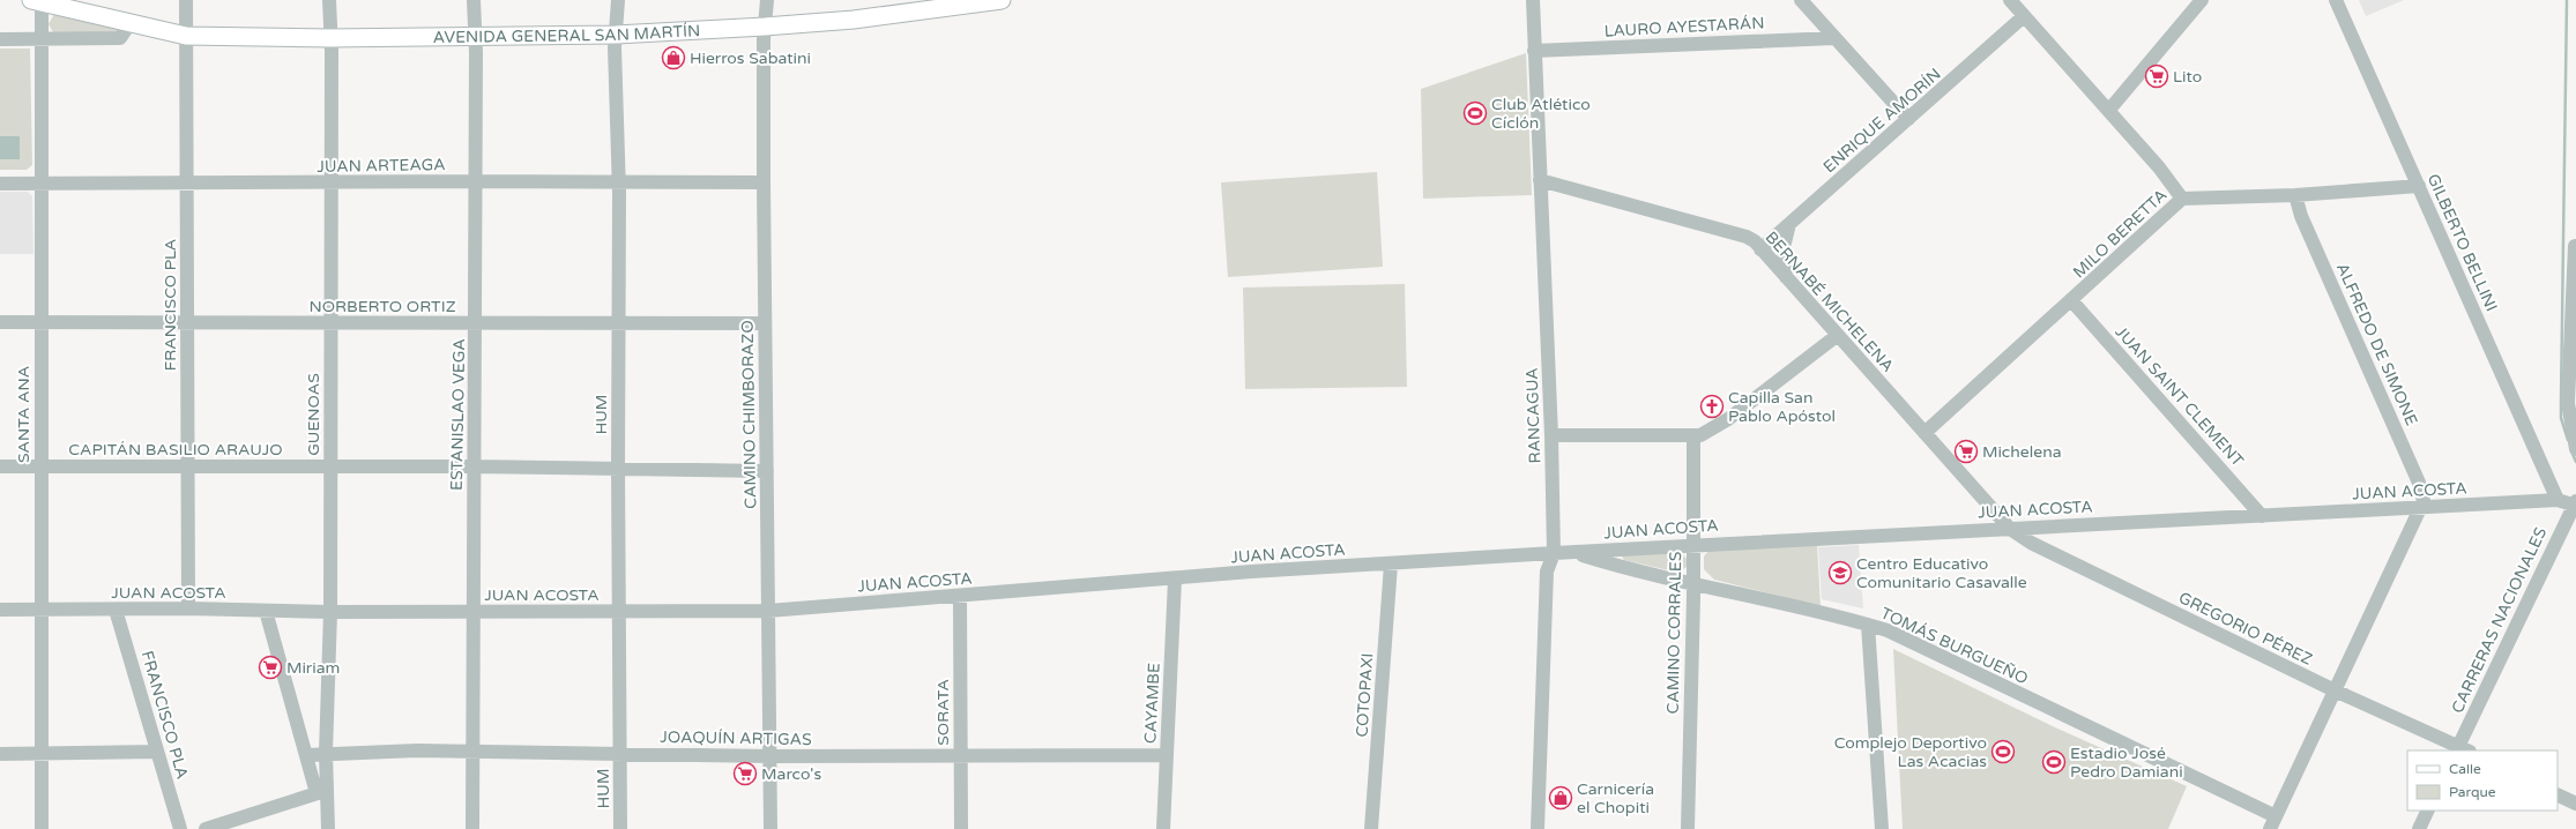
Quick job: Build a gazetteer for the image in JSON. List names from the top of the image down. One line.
{"streets":{"main road":["AVENIDA GENERAL SAN MARTÍN"],"street":["LAURO AYESTARÁN","ENRIQUE AMORÍN","JUAN ARTEAGA","MILO BERETTA","GILBERTO BELLINI","BERNABÉ MICHELENA","FRANCISCO PLA","NORBERTO ORTIZ","ALFREDO DE SIMONE","JUAN SAINT CLEMENT","SANTA ANA","GUENOAS","ESTANISLAO VEGA","HUM","CAMINO CHIMBORAZO","RANCAGUA","CAPITÁN BASILIO ARAUJO","JUAN ACOSTA","CARRERAS NACIONALES","GREGORIO PÉREZ","CAMINO CORRALES","TOMÁS BURGUEÑO","COTOPAXI","CAYAMBE","SORATA","JOAQUÍN ARTIGAS"]},"crossings":[["LAURO AYESTARÁN","RANCAGUA"],["AVENIDA GENERAL SAN MARTÍN","FRANCISCO PLA"],["AVENIDA GENERAL SAN MARTÍN","SANTA ANA"],["AVENIDA GENERAL SAN MARTÍN","GUENOAS"],["AVENIDA GENERAL SAN MARTÍN","ESTANISLAO VEGA"],["AVENIDA GENERAL SAN MARTÍN","HUM"],["AVENIDA GENERAL SAN MARTÍN","CAMINO CHIMBORAZO"],["ENRIQUE AMORÍN","BERNABÉ MICHELENA"],["JUAN ARTEAGA","FRANCISCO PLA"],["JUAN ARTEAGA","SANTA ANA"],["JUAN ARTEAGA","GUENOAS"],["JUAN ARTEAGA","ESTANISLAO VEGA"],["JUAN ARTEAGA","HUM"],["JUAN ARTEAGA","CAMINO CHIMBORAZO"],["MILO BERETTA","GILBERTO BELLINI"],["MILO BERETTA","BERNABÉ MICHELENA"],["MILO BERETTA","ALFREDO DE SIMONE"],["MILO BERETTA","JUAN SAINT CLEMENT"],["GILBERTO BELLINI","JUAN ACOSTA"],["BERNABÉ MICHELENA","RANCAGUA"],["BERNABÉ MICHELENA","JUAN ACOSTA"],["BERNABÉ MICHELENA","GREGORIO PÉREZ"],["FRANCISCO PLA","NORBERTO ORTIZ"],["FRANCISCO PLA","CAPITÁN BASILIO ARAUJO"],["FRANCISCO PLA","JUAN ACOSTA"],["NORBERTO ORTIZ","SANTA ANA"],["NORBERTO ORTIZ","GUENOAS"],["NORBERTO ORTIZ","ESTANISLAO VEGA"],["NORBERTO ORTIZ","HUM"],["NORBERTO ORTIZ","CAMINO CHIMBORAZO"],["ALFREDO DE SIMONE","JUAN ACOSTA"],["JUAN SAINT CLEMENT","JUAN ACOSTA"],["SANTA ANA","CAPITÁN BASILIO ARAUJO"],["SANTA ANA","JUAN ACOSTA"],["GUENOAS","CAPITÁN BASILIO ARAUJO"],["GUENOAS","JUAN ACOSTA"],["GUENOAS","JOAQUÍN ARTIGAS"],["ESTANISLAO VEGA","CAPITÁN BASILIO ARAUJO"],["ESTANISLAO VEGA","JUAN ACOSTA"],["ESTANISLAO VEGA","JOAQUÍN ARTIGAS"],["HUM","CAPITÁN BASILIO ARAUJO"],["HUM","JUAN ACOSTA"],["HUM","JOAQUÍN ARTIGAS"],["CAMINO CHIMBORAZO","CAPITÁN BASILIO ARAUJO"],["CAMINO CHIMBORAZO","JUAN ACOSTA"],["CAMINO CHIMBORAZO","JOAQUÍN ARTIGAS"],["RANCAGUA","JUAN ACOSTA"],["JUAN ACOSTA","CARRERAS NACIONALES"],["JUAN ACOSTA","GREGORIO PÉREZ"],["JUAN ACOSTA","CAMINO CORRALES"],["JUAN ACOSTA","TOMÁS BURGUEÑO"],["JUAN ACOSTA","COTOPAXI"],["JUAN ACOSTA","CAYAMBE"],["JUAN ACOSTA","SORATA"],["CARRERAS NACIONALES","GREGORIO PÉREZ"],["CAMINO CORRALES","TOMÁS BURGUEÑO"],["CAYAMBE","JOAQUÍN ARTIGAS"],["SORATA","JOAQUÍN ARTIGAS"]],"places":{"shop":["Hierros Sabatini","Carnicería el Chopiti"],"supermarket":["Lito","Michelena","Miriam","Marco's"],"sports":["Club Atlético Cíclón","Complejo Deportivo Las Acacias","Estadio José Pedro Damiani"],"church":["Capilla San Pablo Apóstol"],"school or university":["Centro Educativo Comunitario Casavalle"]},"legend":["Calle","Parque"]}
